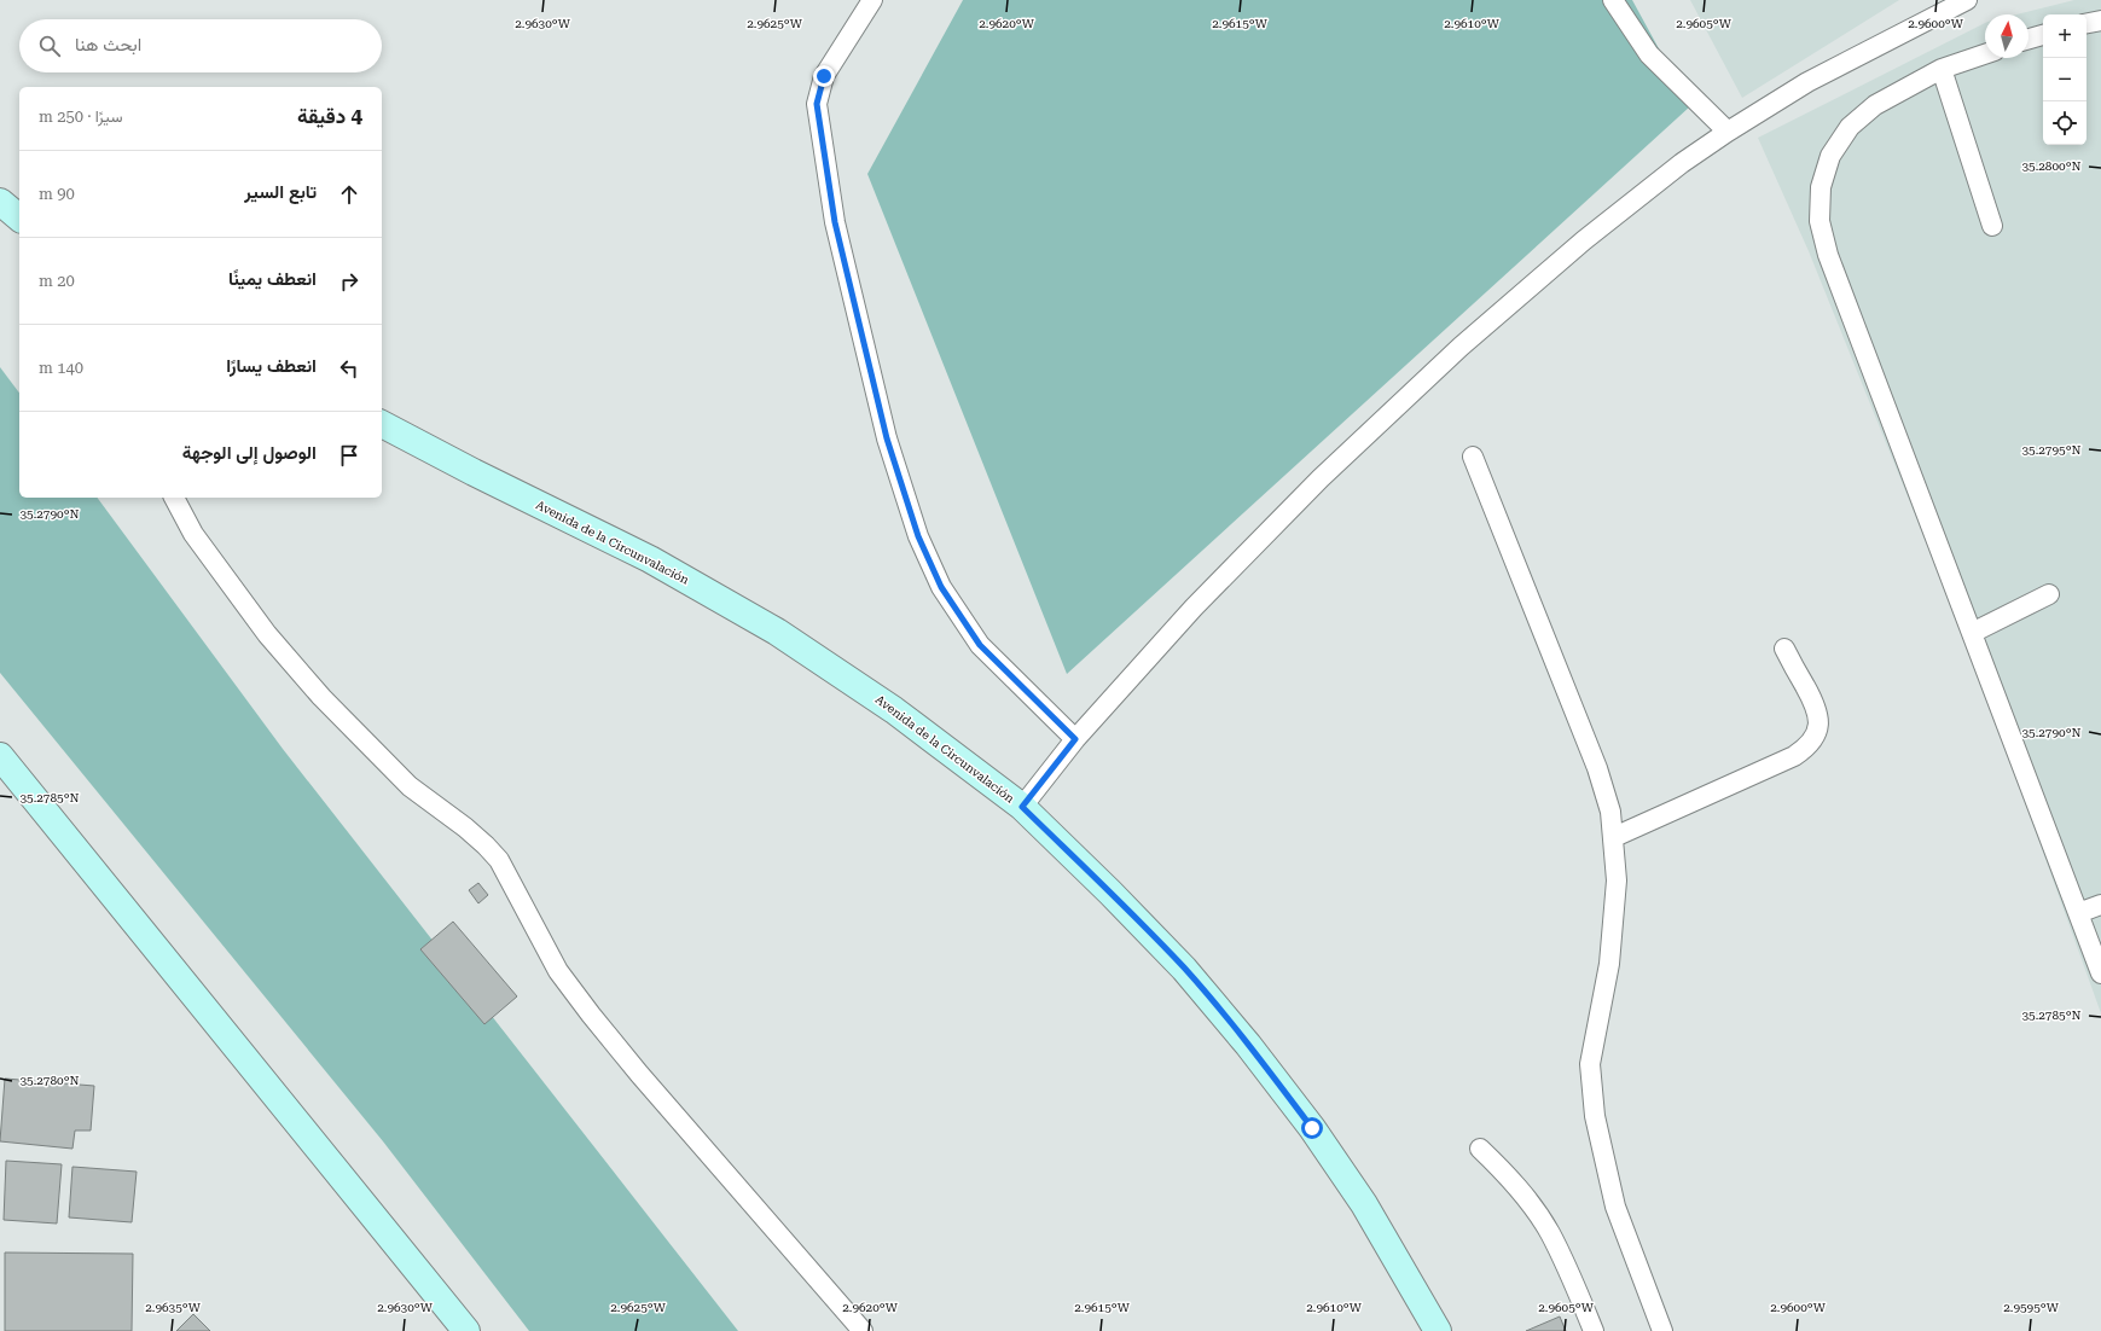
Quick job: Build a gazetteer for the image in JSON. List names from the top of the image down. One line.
{"streets":{"main road":["Avenida de la Circunvalación"]},"north":"top","page":{"map_buttons":["+","−"],"search":"ابحث هنا","heading":["4 دقيقة","سيرًا · 250 m"],"list":[["تابع السير","90 m"],["انعطف يمينًا","20 m"],["انعطف يسارًا","140 m"],"الوصول إلى الوجهة"]},"coordinates":["2.9630°W","2.9625°W","2.9620°W","2.9615°W","2.9610°W","2.9605°W","2.9600°W","35.2800°N","35.2795°N","35.2790°N","35.2785°N","35.2780°N","2.9635°W","2.9595°W"]}
